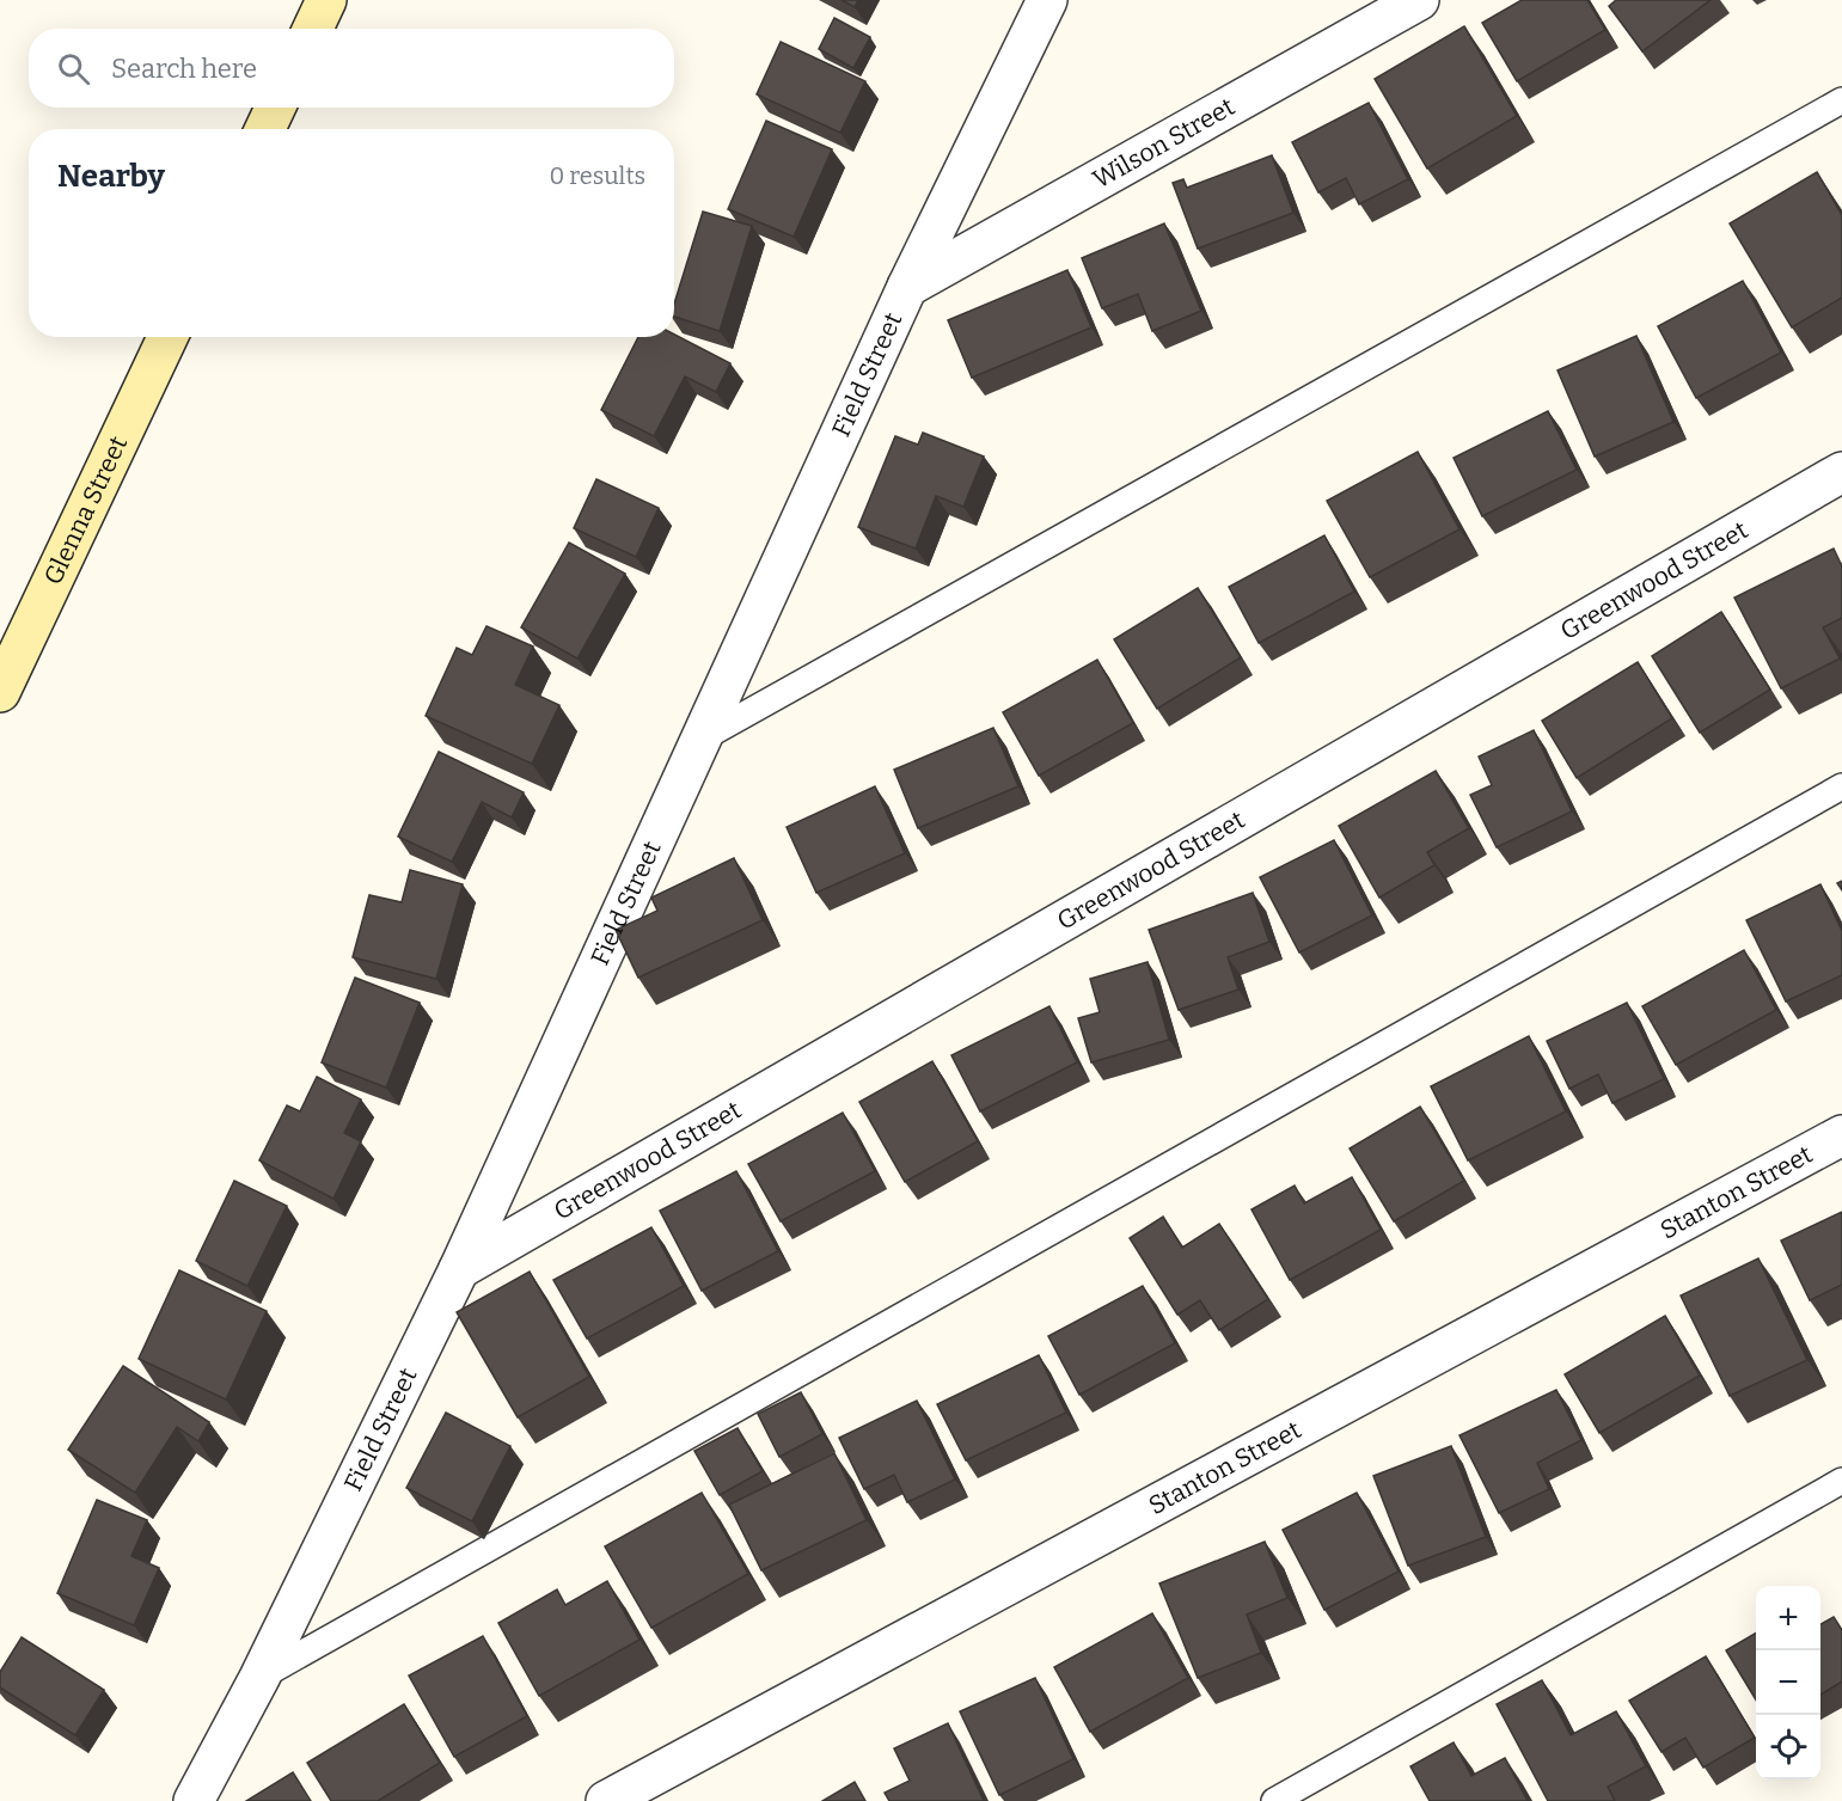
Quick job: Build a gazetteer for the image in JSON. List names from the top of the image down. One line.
{"streets":{"main road":["Glenna Street"],"street":["Wilson Street","Field Street","Greenwood Street","Stanton Street"]},"crossings":[["Wilson Street","Field Street"],["Field Street","Greenwood Street"]],"page":{"search":"Search here","heading":["Nearby","0 results"],"map_buttons":["+","−"]}}
